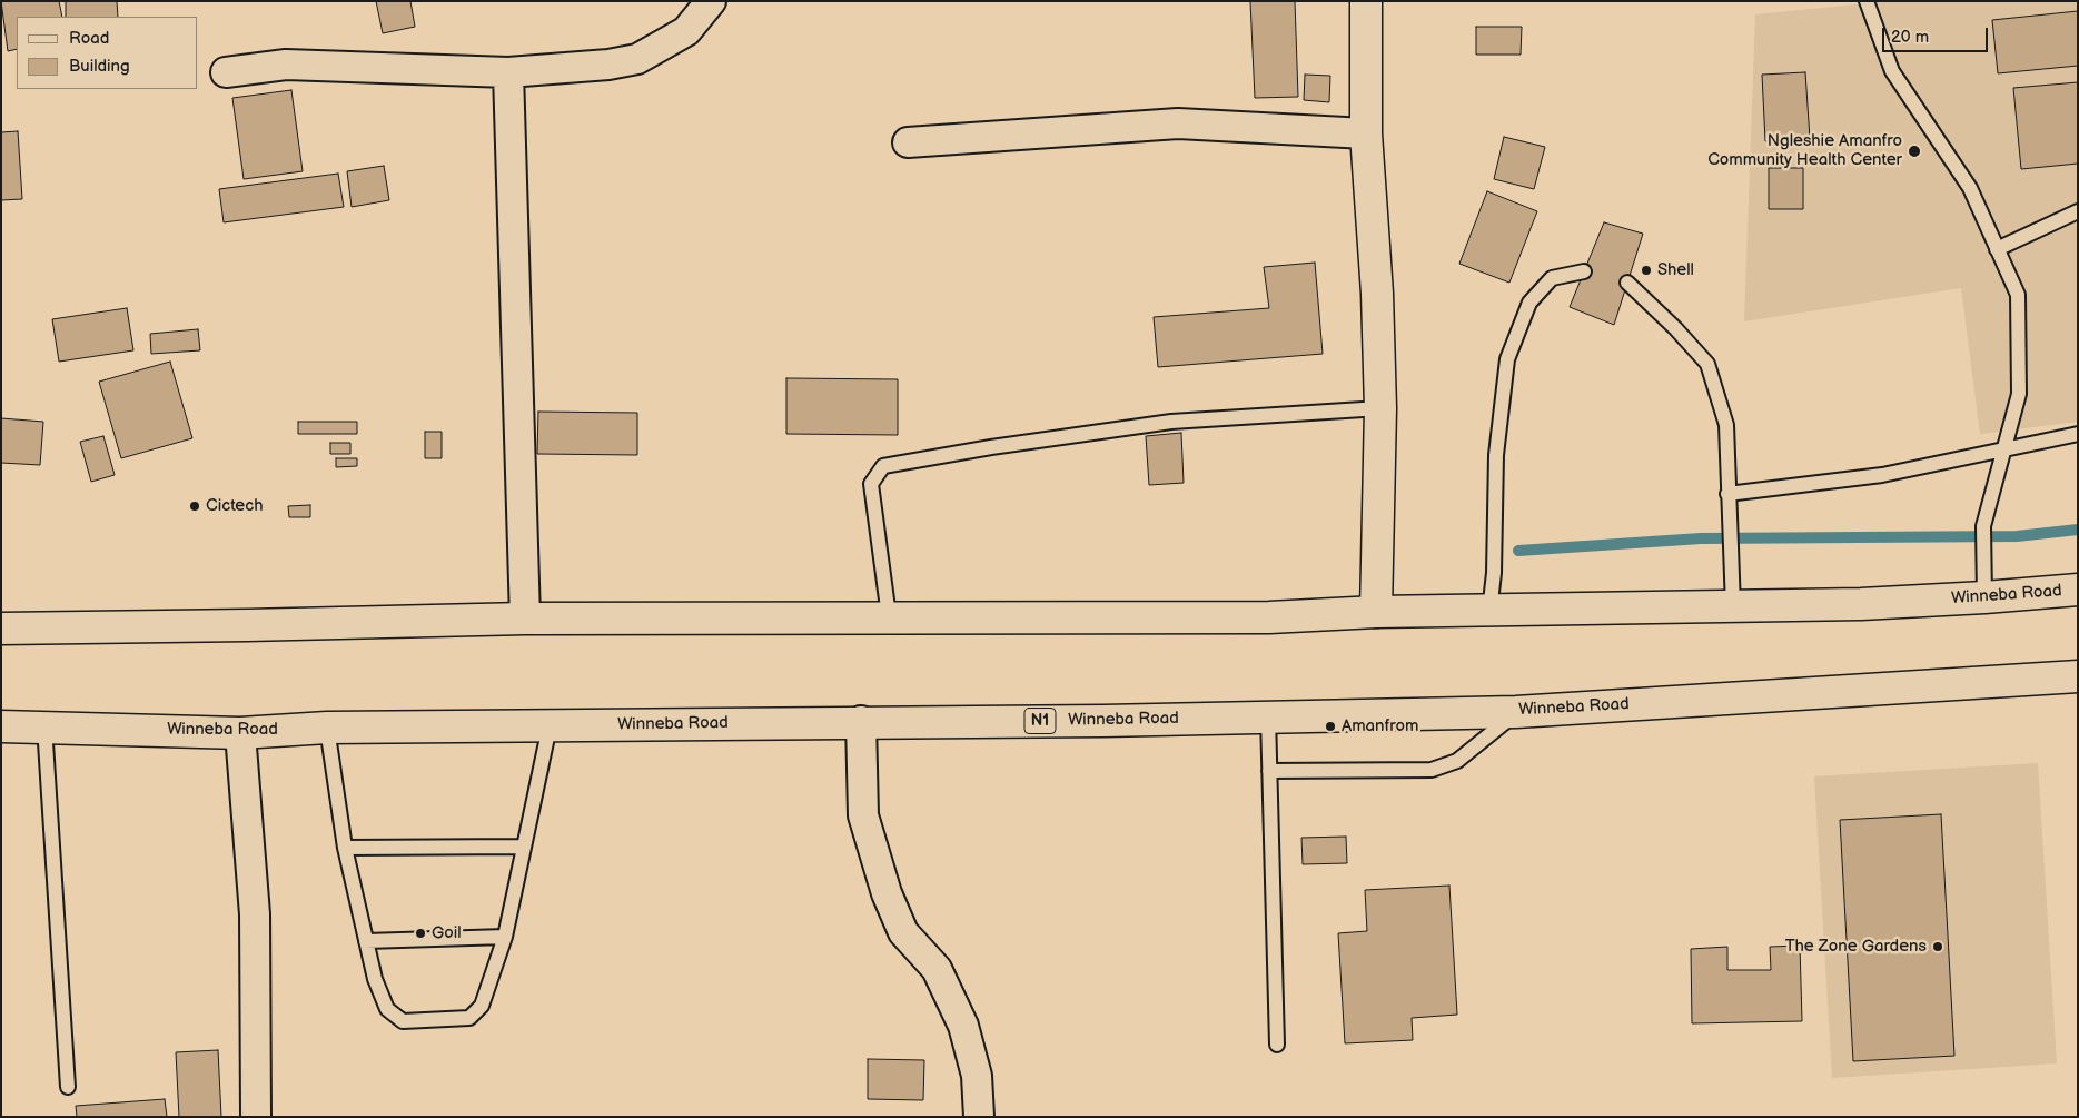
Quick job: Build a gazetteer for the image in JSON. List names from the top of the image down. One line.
{"streets":{"main road":["Winneba Road","N1"]},"places":["Ngleshie Amanfro Community Health Center","Shell","Cictech","Amanfrom","Goil","The Zone Gardens"],"legend":["Road","Building"],"scale_bar":"20 m"}
